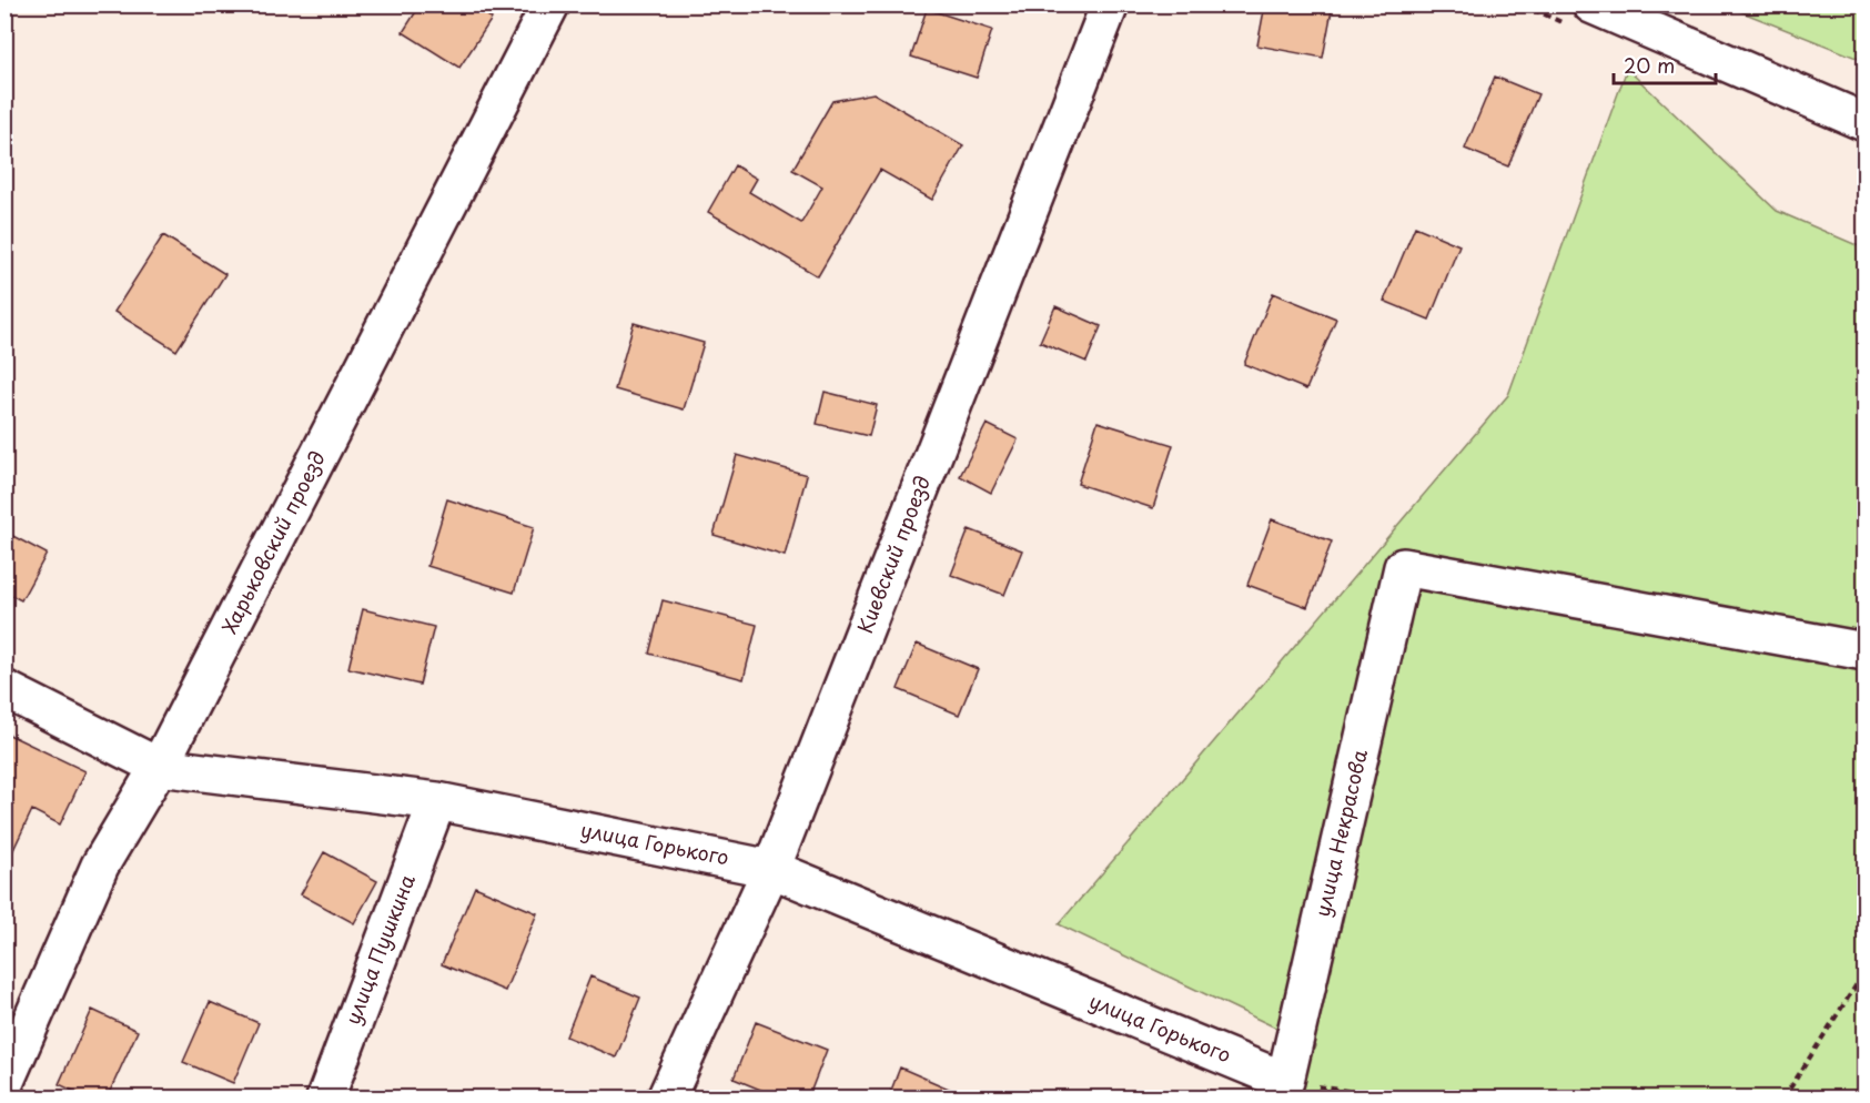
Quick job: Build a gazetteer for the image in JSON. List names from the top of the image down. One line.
{"streets":{"street":["Харьковский проезд","Киевский проезд","улица Некрасова","улица Горького","улица Пушкина"]},"crossings":[["Харьковский проезд","улица Горького"],["Киевский проезд","улица Горького"],["улица Некрасова","улица Горького"],["улица Горького","улица Пушкина"]],"scale_bar":"20 m"}
